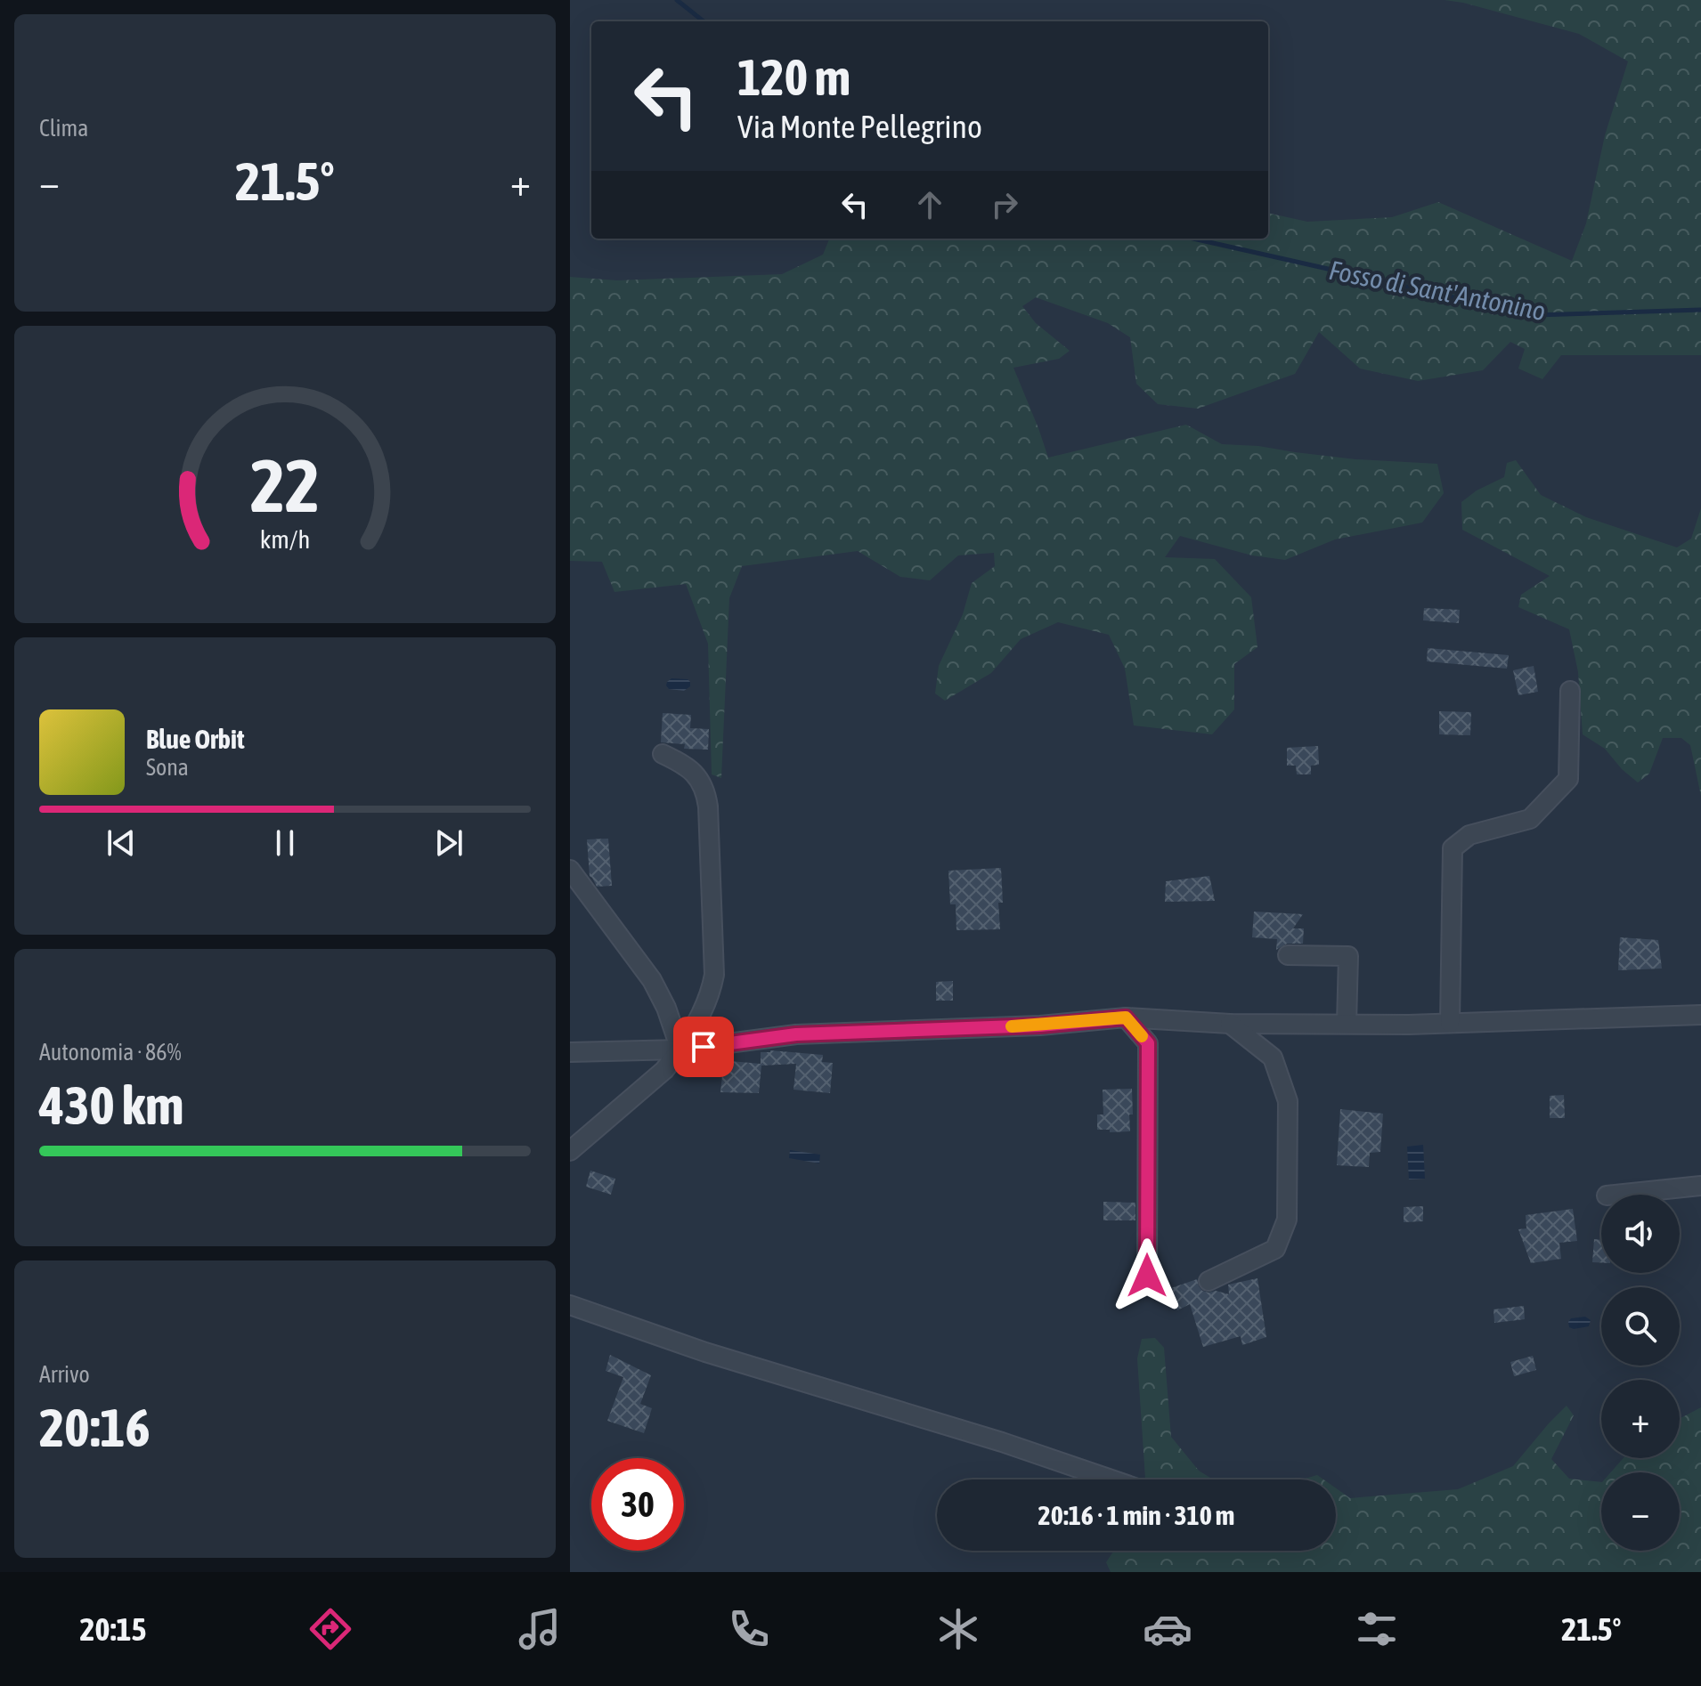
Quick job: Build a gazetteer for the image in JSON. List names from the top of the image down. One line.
{"water":["Fosso di Sant'Antonino"],"page":{"tile":["Clima",["Autonomia · 86%","430 km"],["Arrivo","20:16"]],"turn":["120 m","Via Monte Pellegrino"],"heat":["−","21.5°","+"],"song":["Blue Orbit","Sona"],"map_buttons":["+","−"],"limit":"30","trip":"20:16 · 1 min · 310 m","tabs":["20:15","21.5°"],"gauge":["22","km/h"]}}
